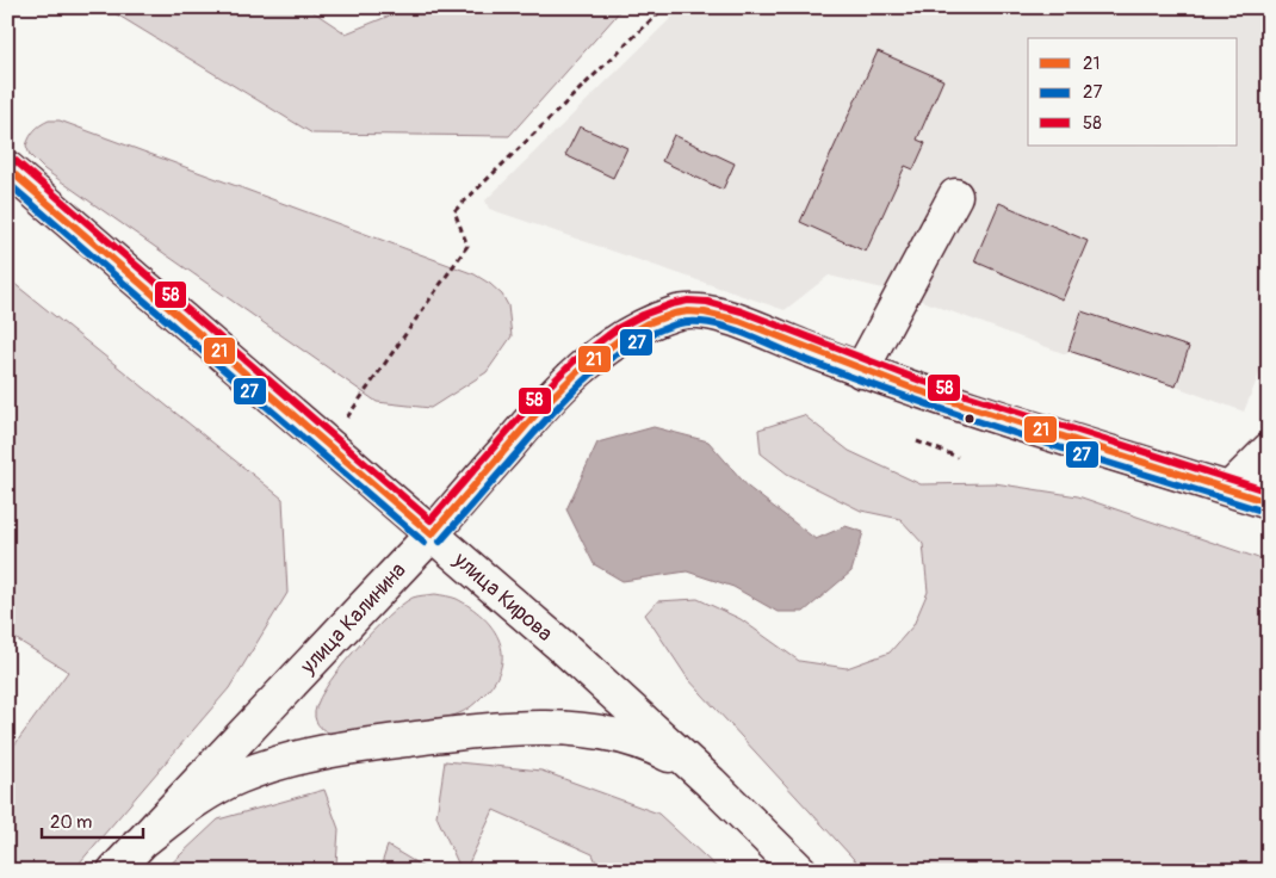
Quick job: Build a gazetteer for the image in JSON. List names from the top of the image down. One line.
{"streets":{"main road":["улица Кирова","улица Калинина"]},"crossings":[["улица Кирова","улица Калинина"]],"lines":["transit line 58","transit line 21","transit line 27"],"legend":["21","27","58"],"scale_bar":"20 m"}
